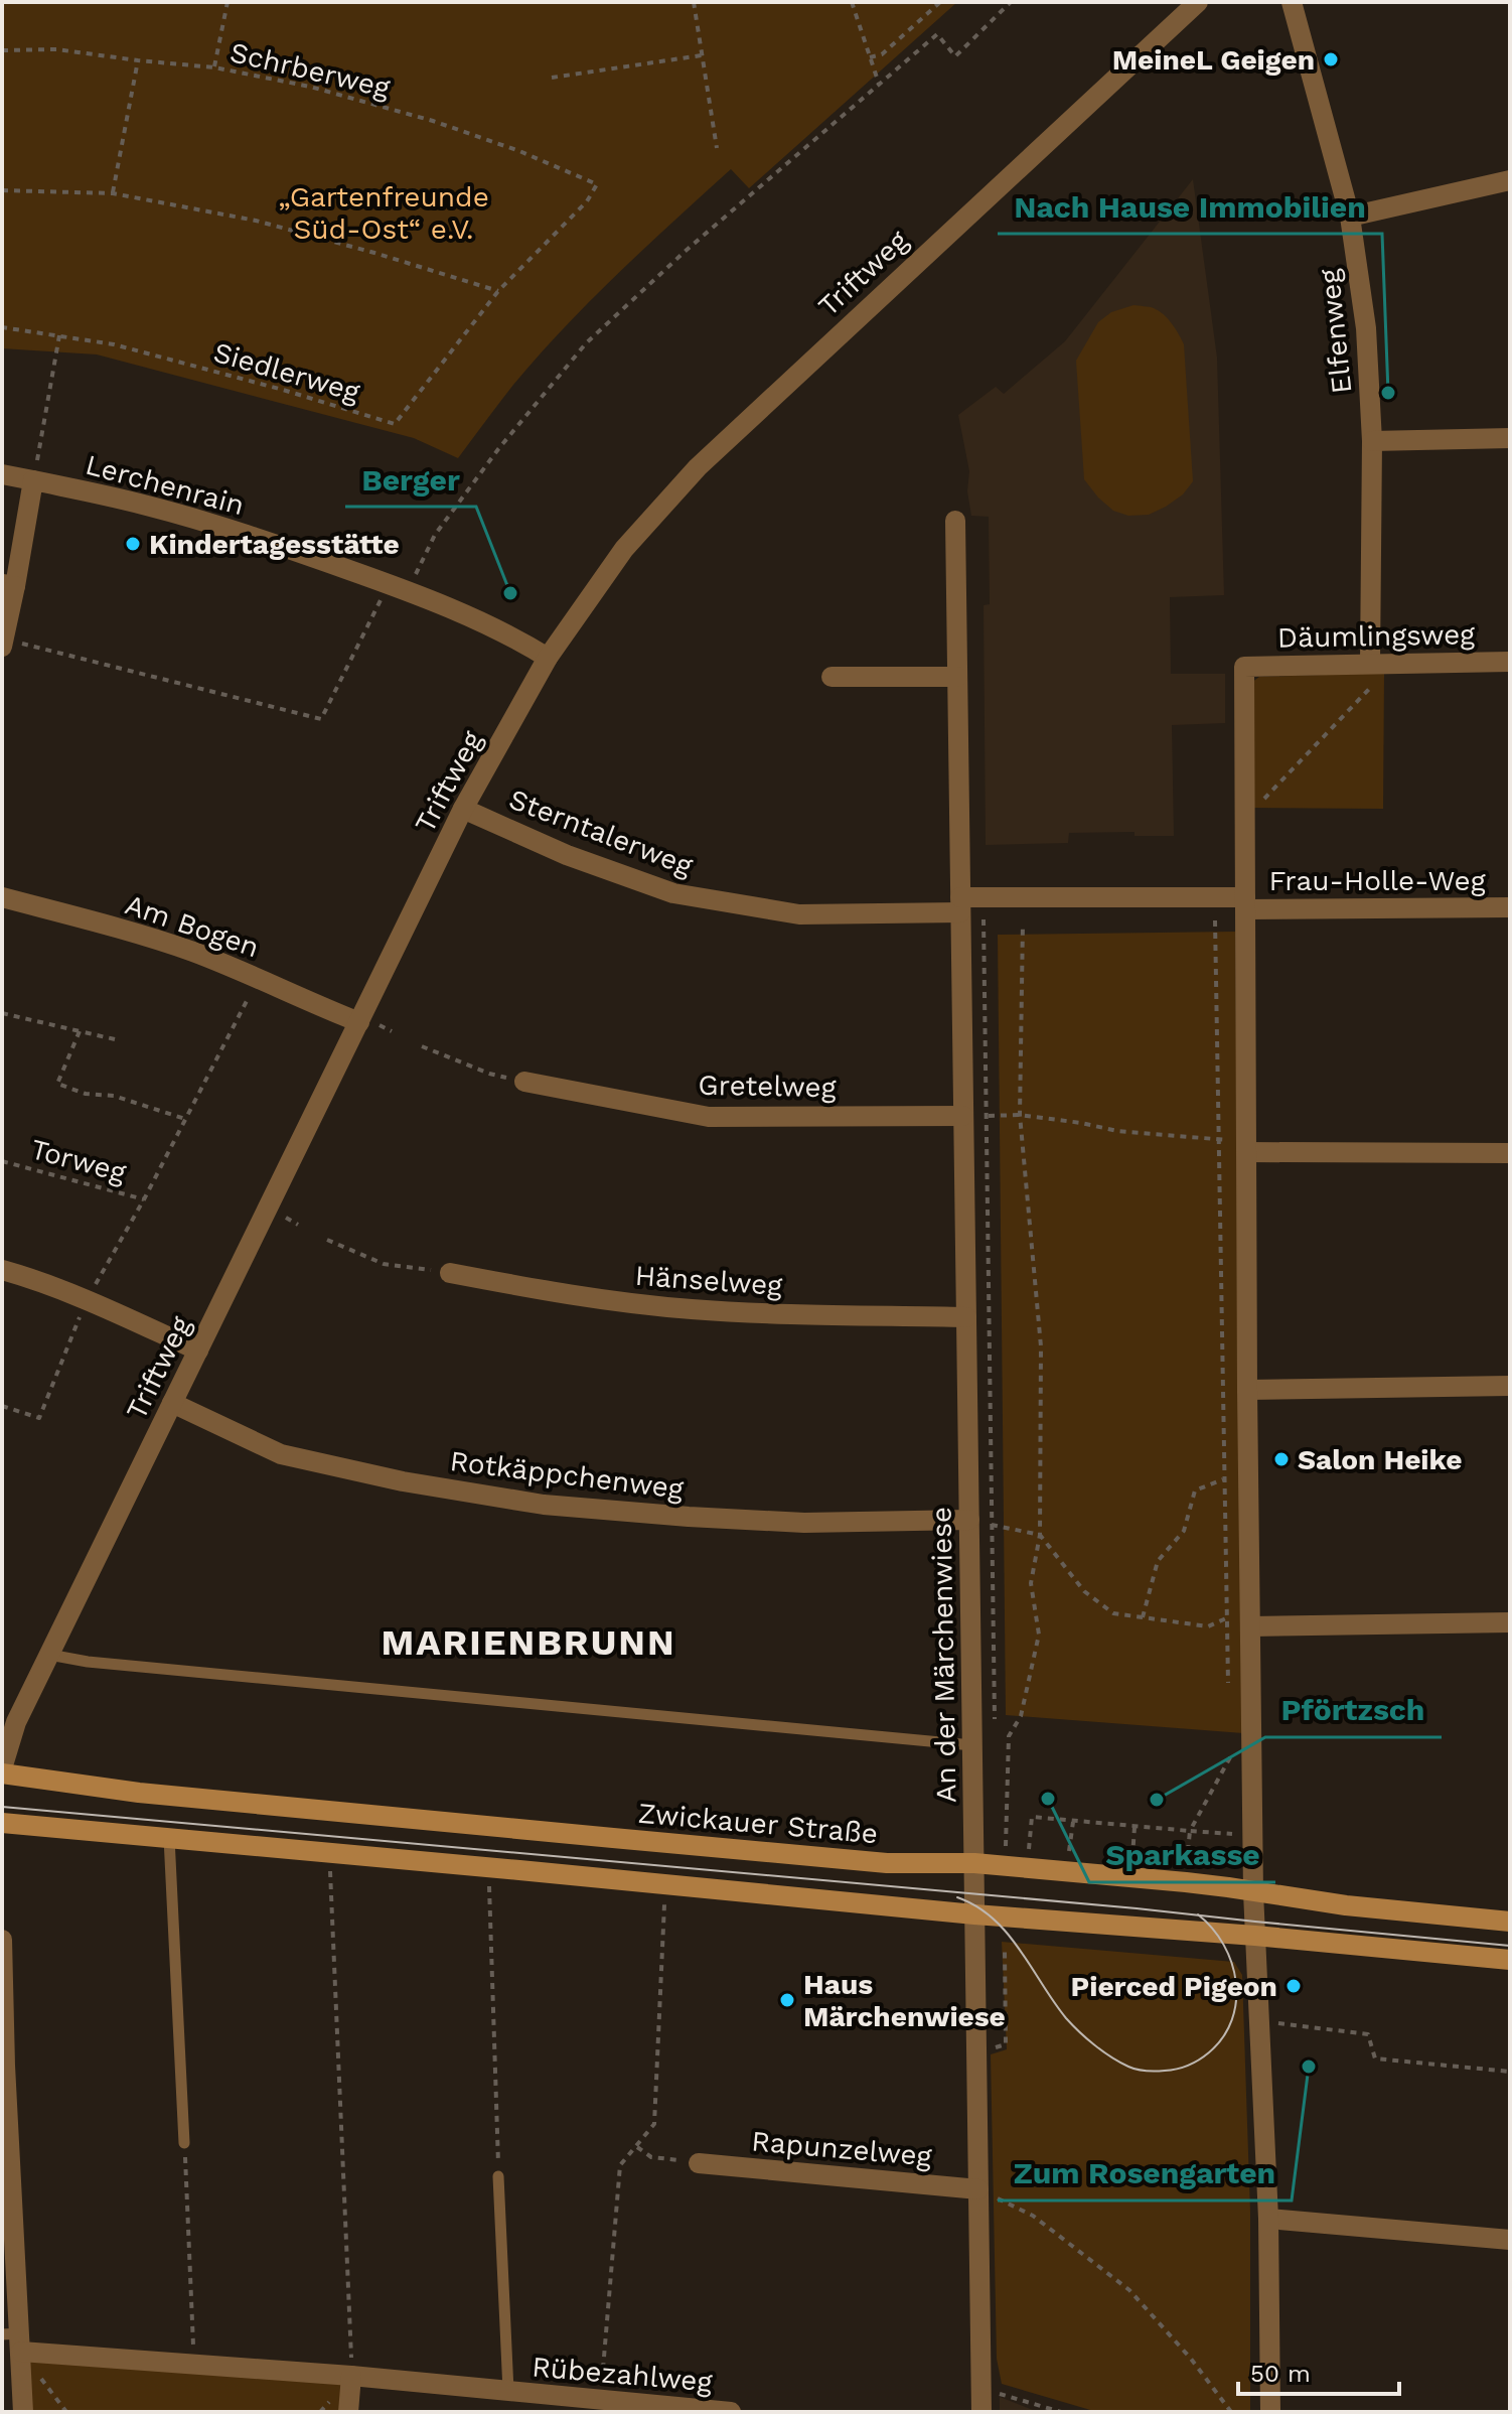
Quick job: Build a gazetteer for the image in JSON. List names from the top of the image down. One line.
{"streets":{"main road":["Zwickauer Straße"],"street":["Triftweg","Elfenweg","Lerchenrain","Däumlingsweg","Sterntalerweg","Frau-Holle-Weg","Am Bogen","Gretelweg","Hänselweg","Rotkäppchenweg","An der Märchenwiese","Rapunzelweg","Rübezahlweg"],"path":["Schrberweg","Siedlerweg","Torweg"]},"crossings":[["Schrberweg","Siedlerweg"],["Triftweg","Lerchenrain"],["Triftweg","Sterntalerweg"],["Triftweg","Am Bogen"],["Triftweg","Rotkäppchenweg"],["Triftweg","Zwickauer Straße"],["Elfenweg","Däumlingsweg"],["Sterntalerweg","An der Märchenwiese"],["Gretelweg","An der Märchenwiese"],["Hänselweg","An der Märchenwiese"],["Rotkäppchenweg","An der Märchenwiese"],["An der Märchenwiese","Zwickauer Straße"],["An der Märchenwiese","Rapunzelweg"]],"districts":["MARIENBRUNN"],"parks":["„Gartenfreunde Süd-Ost“ e.V."],"places":["MeineL Geigen","Nach Hause Immobilien","Kindertagesstätte","Berger","Salon Heike","Sparkasse","Pförtzsch","Pierced Pigeon","Haus Märchenwiese","Zum Rosengarten"],"scale_bar":"50 m"}
